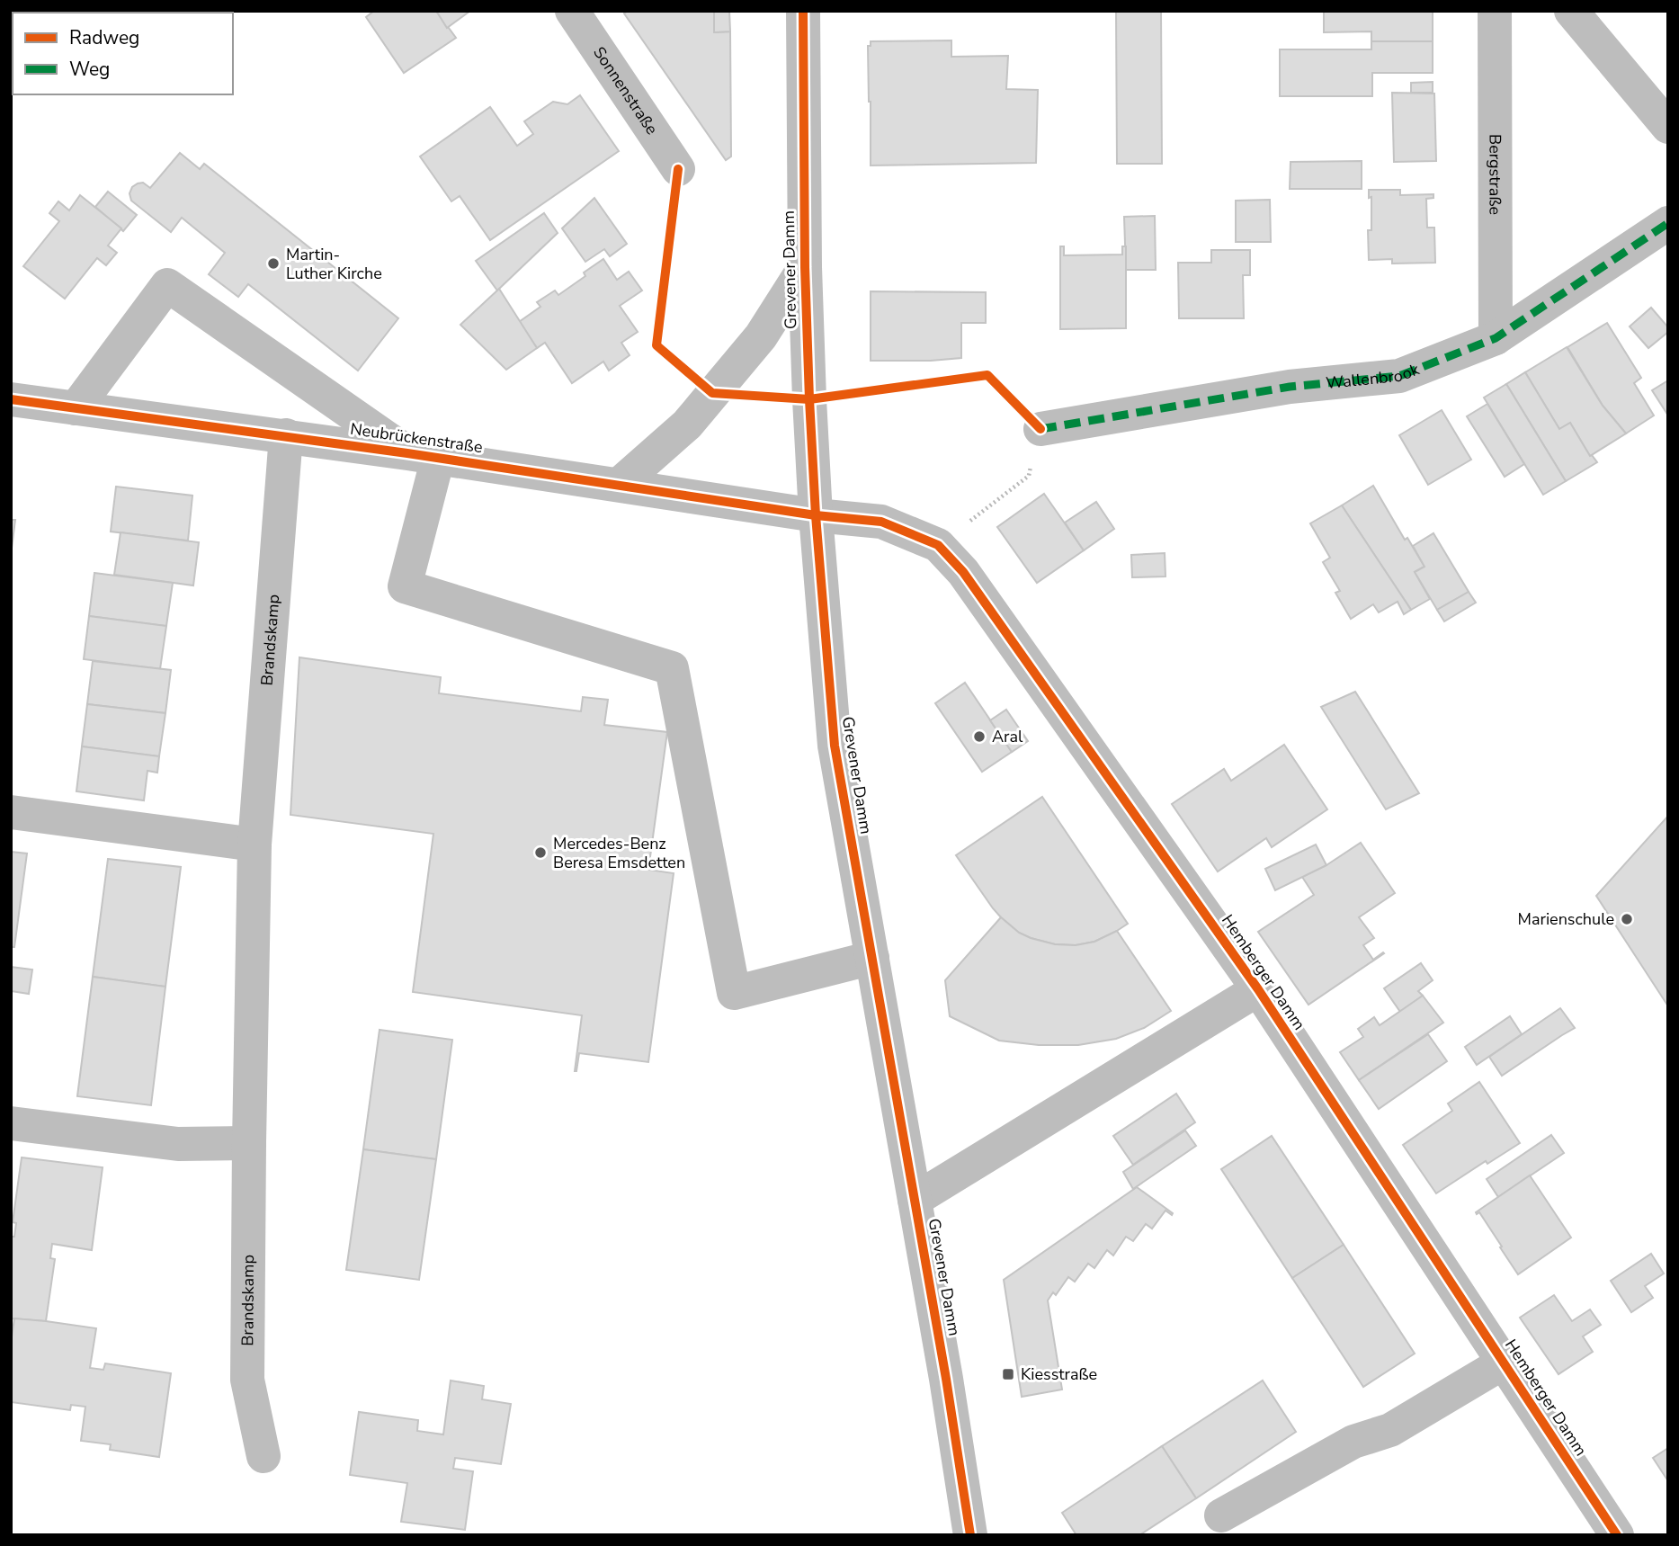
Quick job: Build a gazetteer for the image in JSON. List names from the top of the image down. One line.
{"streets":{"street":["Sonnenstraße","Bergstraße","Grevener Damm","Wallenbrook","Neubrückenstraße","Brandskamp","Hemberger Damm"]},"crossings":[["Bergstraße","Wallenbrook"],["Grevener Damm","Neubrückenstraße"],["Grevener Damm","Hemberger Damm"],["Neubrückenstraße","Brandskamp"],["Neubrückenstraße","Hemberger Damm"]],"places":{"other":["Martin- Luther Kirche","Aral","Mercedes-Benz Beresa Emsdetten","Marienschule"],"transit":["Kiesstraße"]},"legend":["Radweg","Weg"]}
